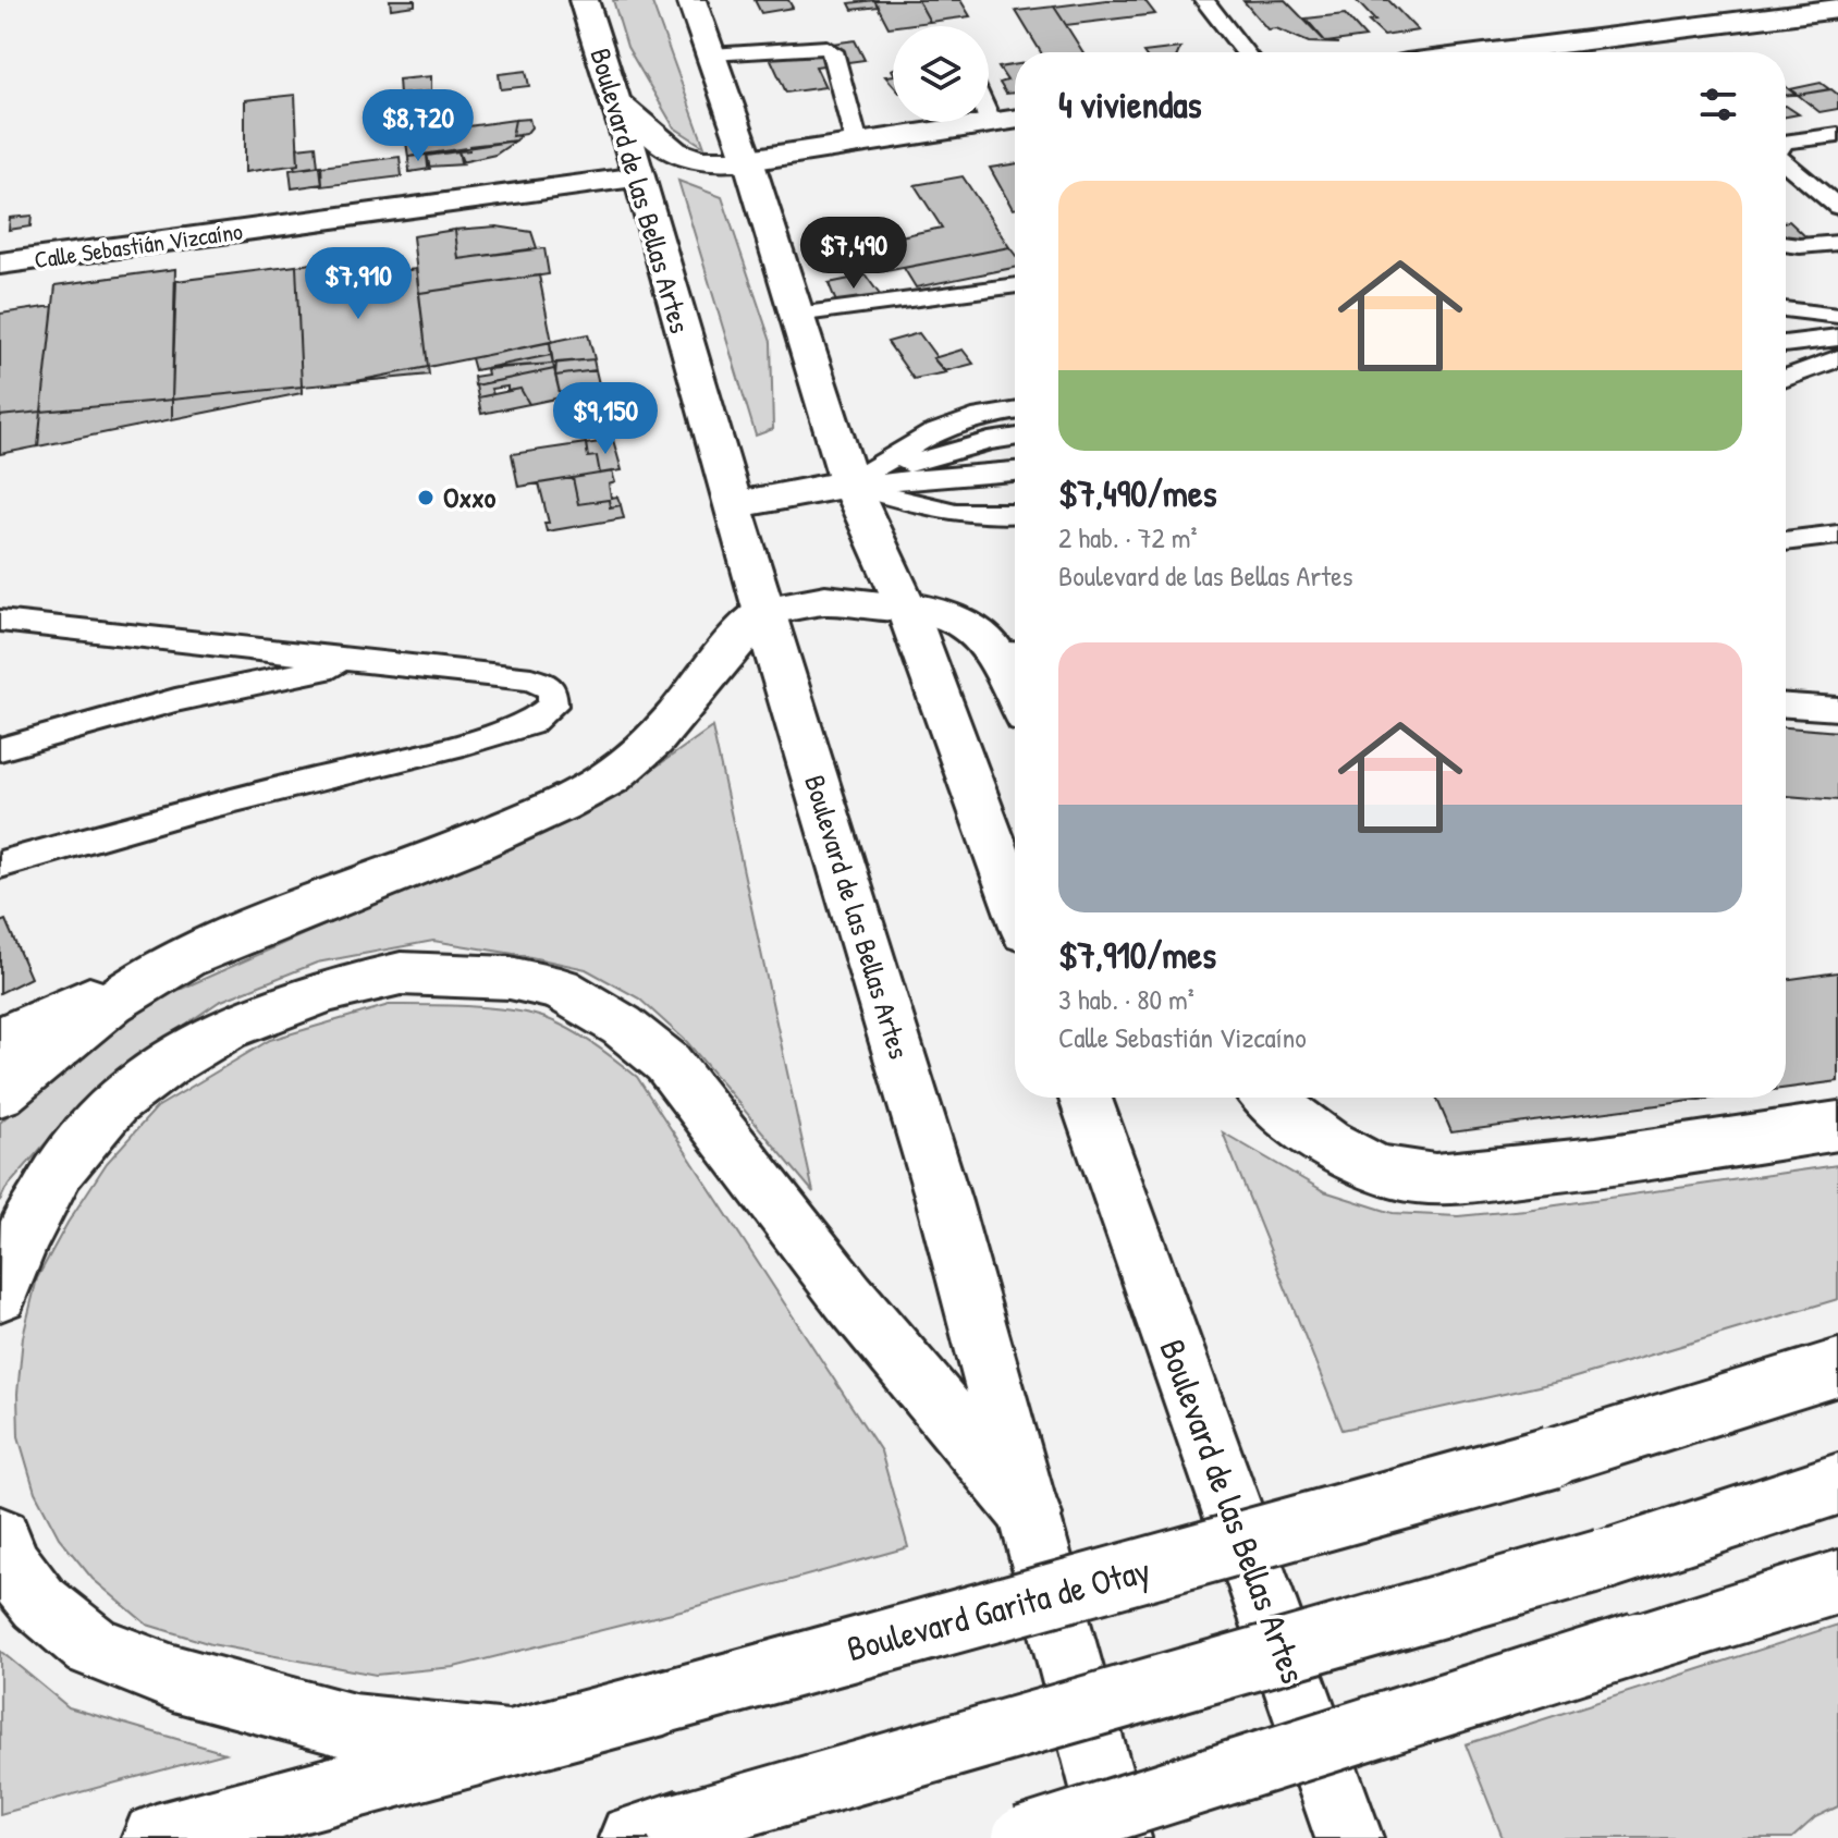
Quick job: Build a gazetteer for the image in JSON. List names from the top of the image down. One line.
{"streets":{"main road":["Boulevard de las Bellas Artes","Calle Sebastián Vizcaíno","Boulevard Garita de Otay"]},"crossings":[["Boulevard de las Bellas Artes","Calle Sebastián Vizcaíno"]],"places":["Oxxo"],"page":{"heading":"4 viviendas","price":["$8,720","$7,490","$7,910","$9,150"],"list":[{"name":"$7,490/mes","note":"2 hab. · 72 m² · Boulevard de las Bellas Artes"},{"name":"$7,910/mes","note":"3 hab. · 80 m² · Calle Sebastián Vizcaíno"}]}}
